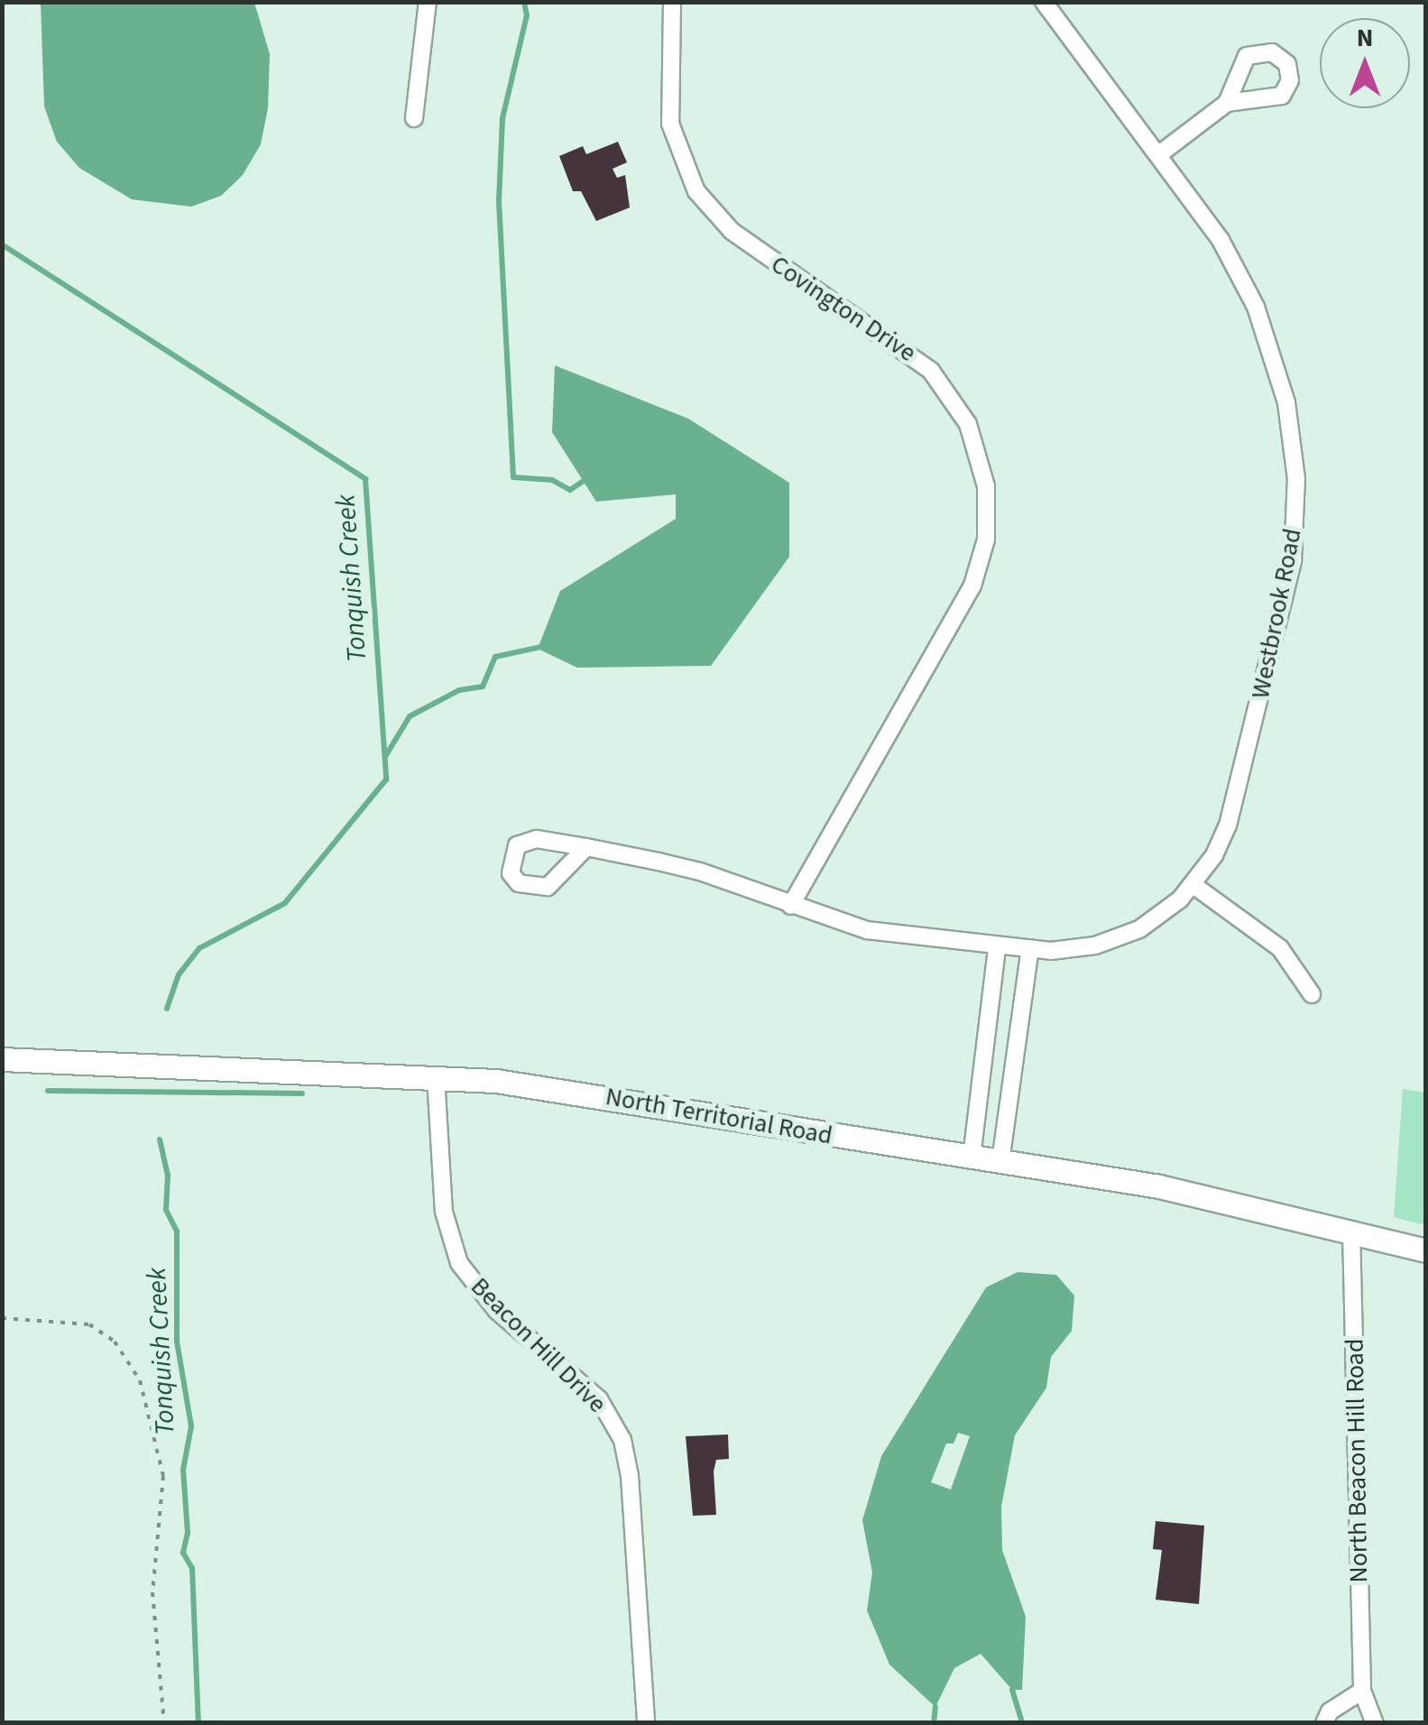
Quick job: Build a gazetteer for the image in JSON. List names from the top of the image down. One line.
{"streets":{"main road":["North Territorial Road"],"street":["Covington Drive","Westbrook Road","Beacon Hill Drive","North Beacon Hill Road"]},"crossings":[["Covington Drive","Westbrook Road"],["North Territorial Road","Beacon Hill Drive"],["North Territorial Road","North Beacon Hill Road"]],"water":["Tonquish Creek"],"north":"top"}
